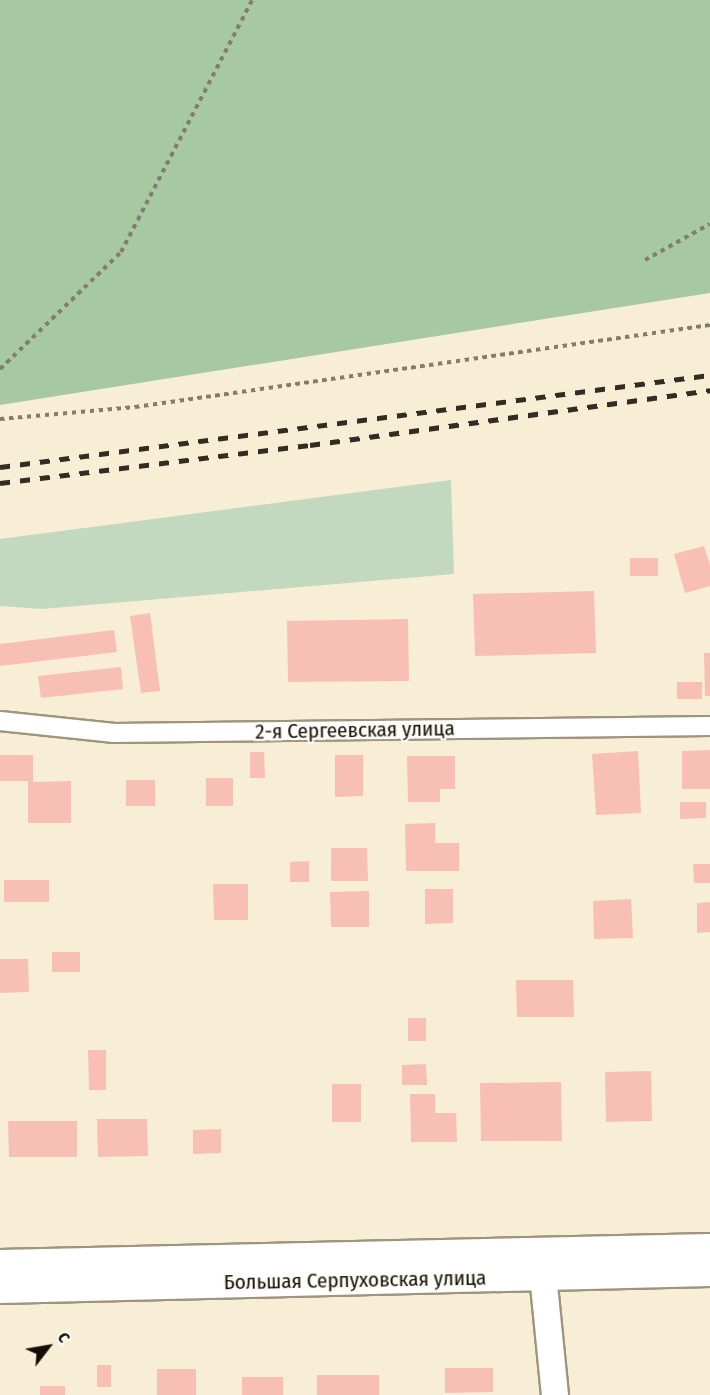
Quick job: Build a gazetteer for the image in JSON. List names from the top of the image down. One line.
{"streets":{"main road":["Большая Серпуховская улица"],"street":["2-я Сергеевская улица"]},"north":"top right"}
